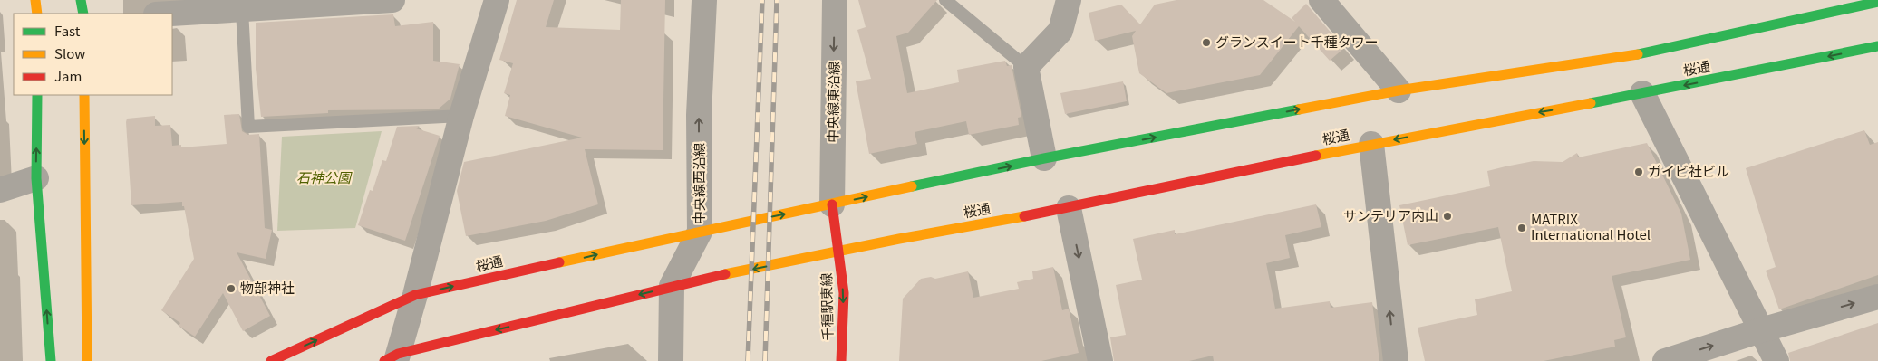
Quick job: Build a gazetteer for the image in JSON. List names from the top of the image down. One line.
{"streets":{"street":["桜通","中央線東沿線","中央線西沿線","千種駅東線"]},"crossings":[["桜通","中央線東沿線"],["桜通","中央線西沿線"],["桜通","千種駅東線"],["中央線東沿線","千種駅東線"]],"one_way":["中央線西沿線","千種駅東線"],"parks":["石神公園"],"places":["グランスイート千種タワー","ガイビ社ビル","サンテリア内山","MATRIX International Hotel","物部神社"],"legend":["Fast","Slow","Jam"]}
